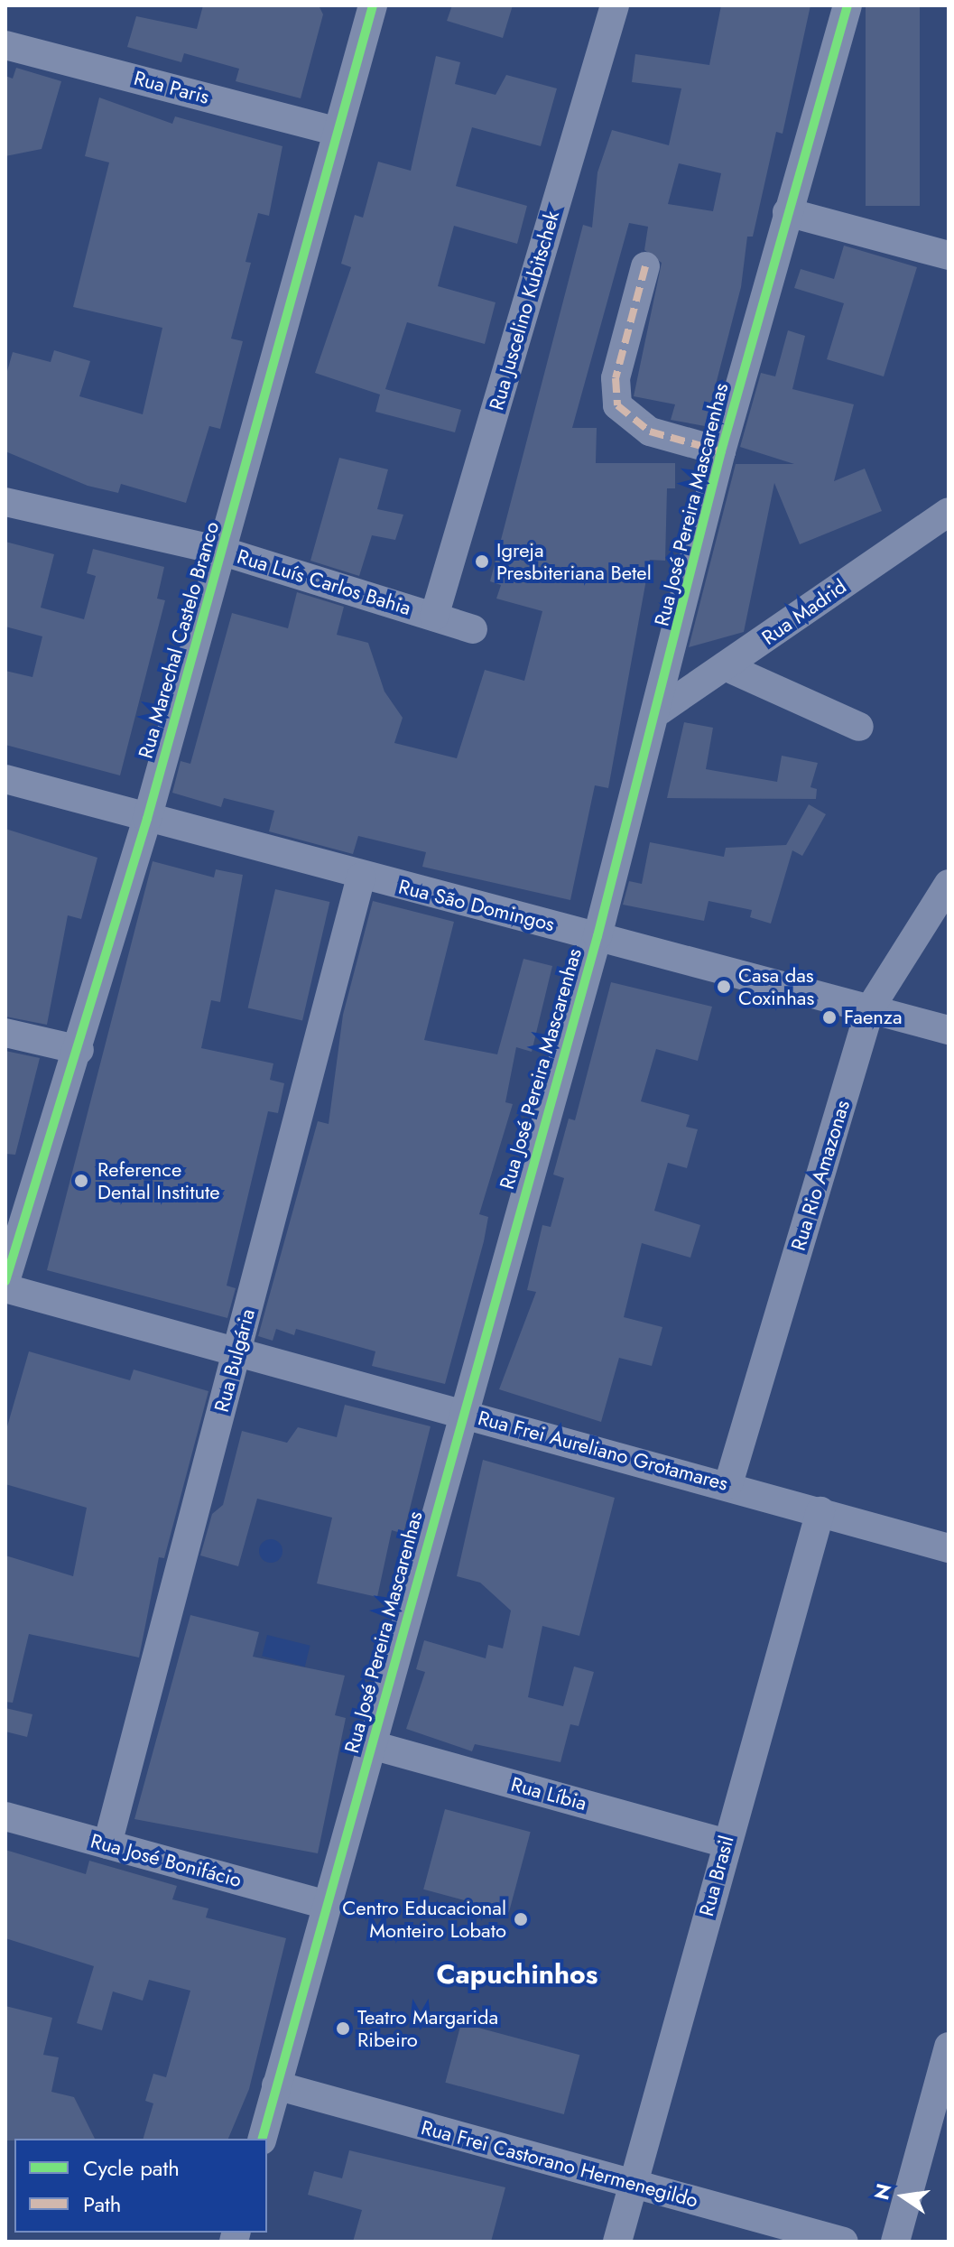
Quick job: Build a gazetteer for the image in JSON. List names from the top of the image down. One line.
{"streets":{"street":["Rua Paris","Rua Juscelino Kubitschek","Rua José Pereira Mascarenhas","Rua Luís Carlos Bahia","Rua Madrid","Rua Marechal Castelo Branco","Rua São Domingos","Rua Rio Amazonas","Rua Bulgária","Rua Frei Aureliano Grotamares","Rua Líbia","Rua José Bonifácio","Rua Brasil","Rua Frei Castorano Hermenegildo"]},"crossings":[["Rua Paris","Rua Marechal Castelo Branco"],["Rua Juscelino Kubitschek","Rua Luís Carlos Bahia"],["Rua José Pereira Mascarenhas","Rua Madrid"],["Rua José Pereira Mascarenhas","Rua São Domingos"],["Rua José Pereira Mascarenhas","Rua Frei Aureliano Grotamares"],["Rua José Pereira Mascarenhas","Rua Líbia"],["Rua José Pereira Mascarenhas","Rua José Bonifácio"],["Rua José Pereira Mascarenhas","Rua Frei Castorano Hermenegildo"],["Rua Luís Carlos Bahia","Rua Marechal Castelo Branco"],["Rua Marechal Castelo Branco","Rua São Domingos"],["Rua São Domingos","Rua Rio Amazonas"],["Rua São Domingos","Rua Bulgária"],["Rua Rio Amazonas","Rua Frei Aureliano Grotamares"],["Rua Bulgária","Rua Frei Aureliano Grotamares"],["Rua Bulgária","Rua José Bonifácio"],["Rua Frei Aureliano Grotamares","Rua Brasil"],["Rua Líbia","Rua Brasil"],["Rua Brasil","Rua Frei Castorano Hermenegildo"]],"districts":["Capuchinhos"],"places":["Igreja Presbiteriana Betel","Casa das Coxinhas","Faenza","Reference Dental Institute","Centro Educacional Monteiro Lobato","Teatro Margarida Ribeiro"],"legend":["Cycle path","Path"],"north":"left"}
